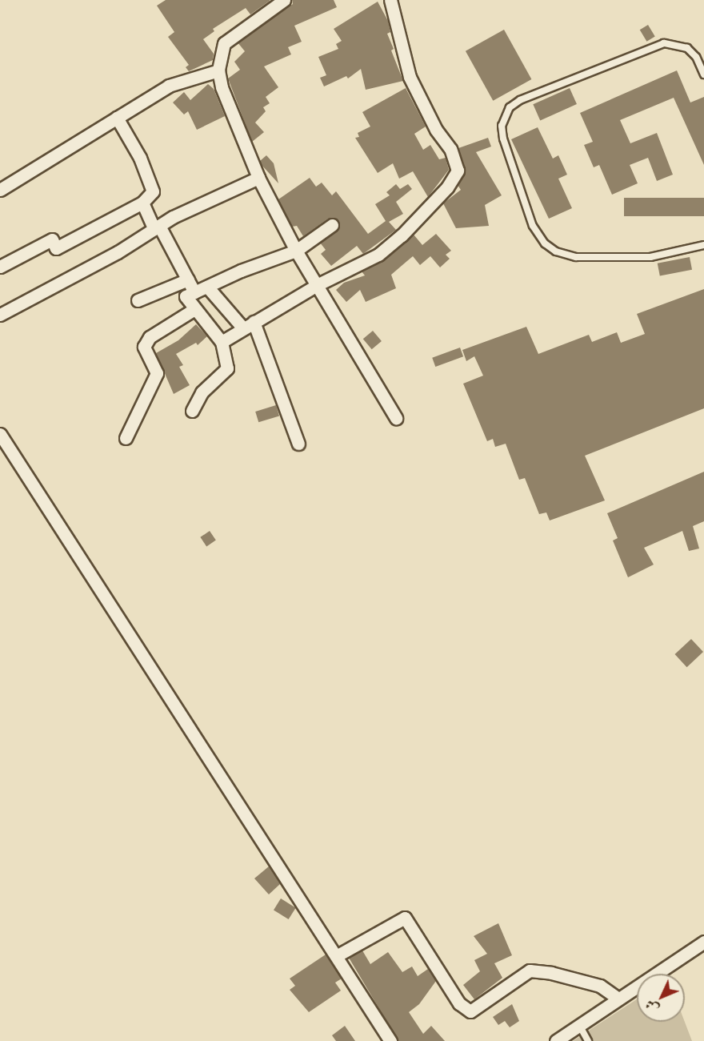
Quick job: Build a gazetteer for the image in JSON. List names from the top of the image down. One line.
{"north":"bottom left"}
